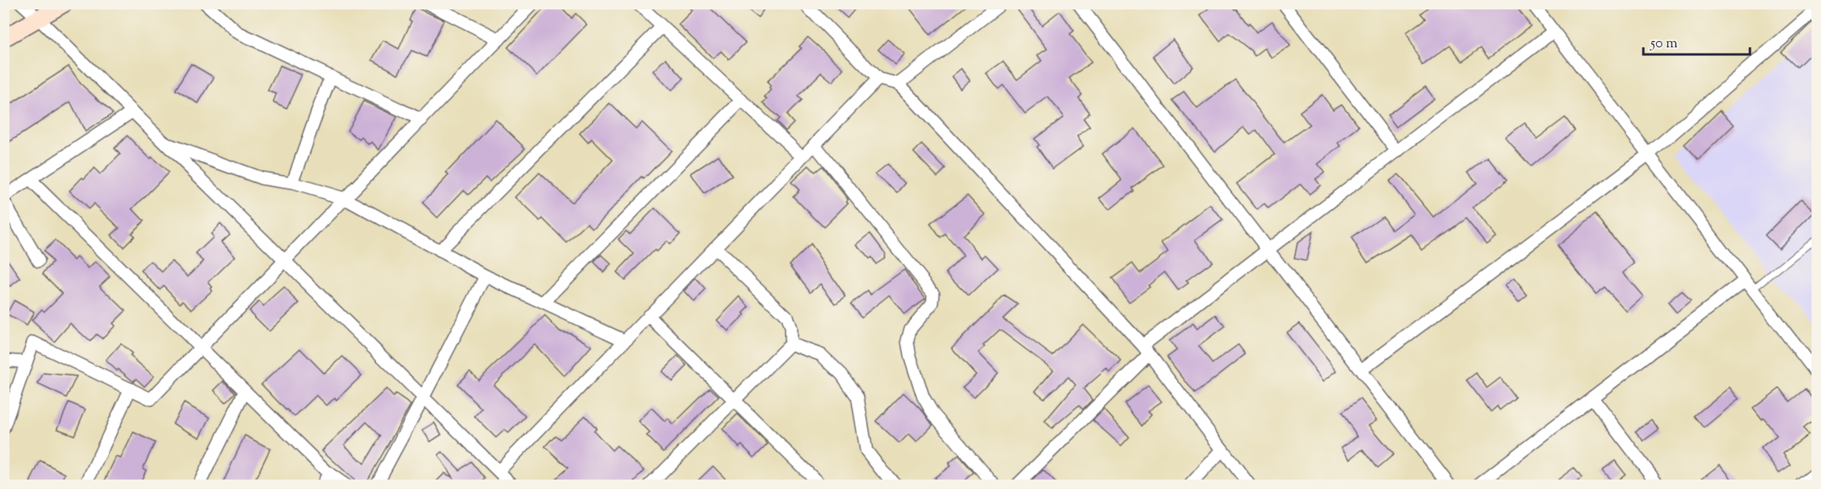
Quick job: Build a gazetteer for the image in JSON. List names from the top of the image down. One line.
{"scale_bar":"50 m"}
